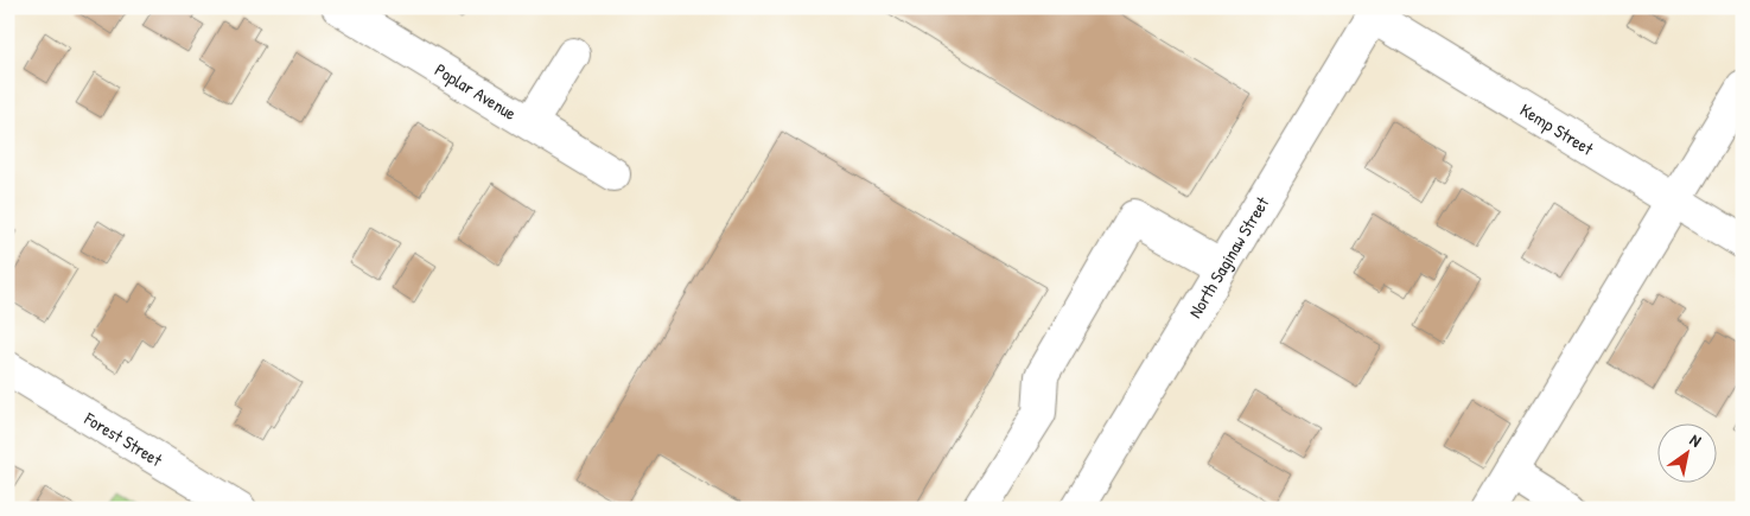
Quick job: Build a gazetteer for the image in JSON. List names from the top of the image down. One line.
{"streets":{"street":["Poplar Avenue","Kemp Street","North Saginaw Street","Forest Street"]},"crossings":[["Kemp Street","North Saginaw Street"]],"north":"top right"}
